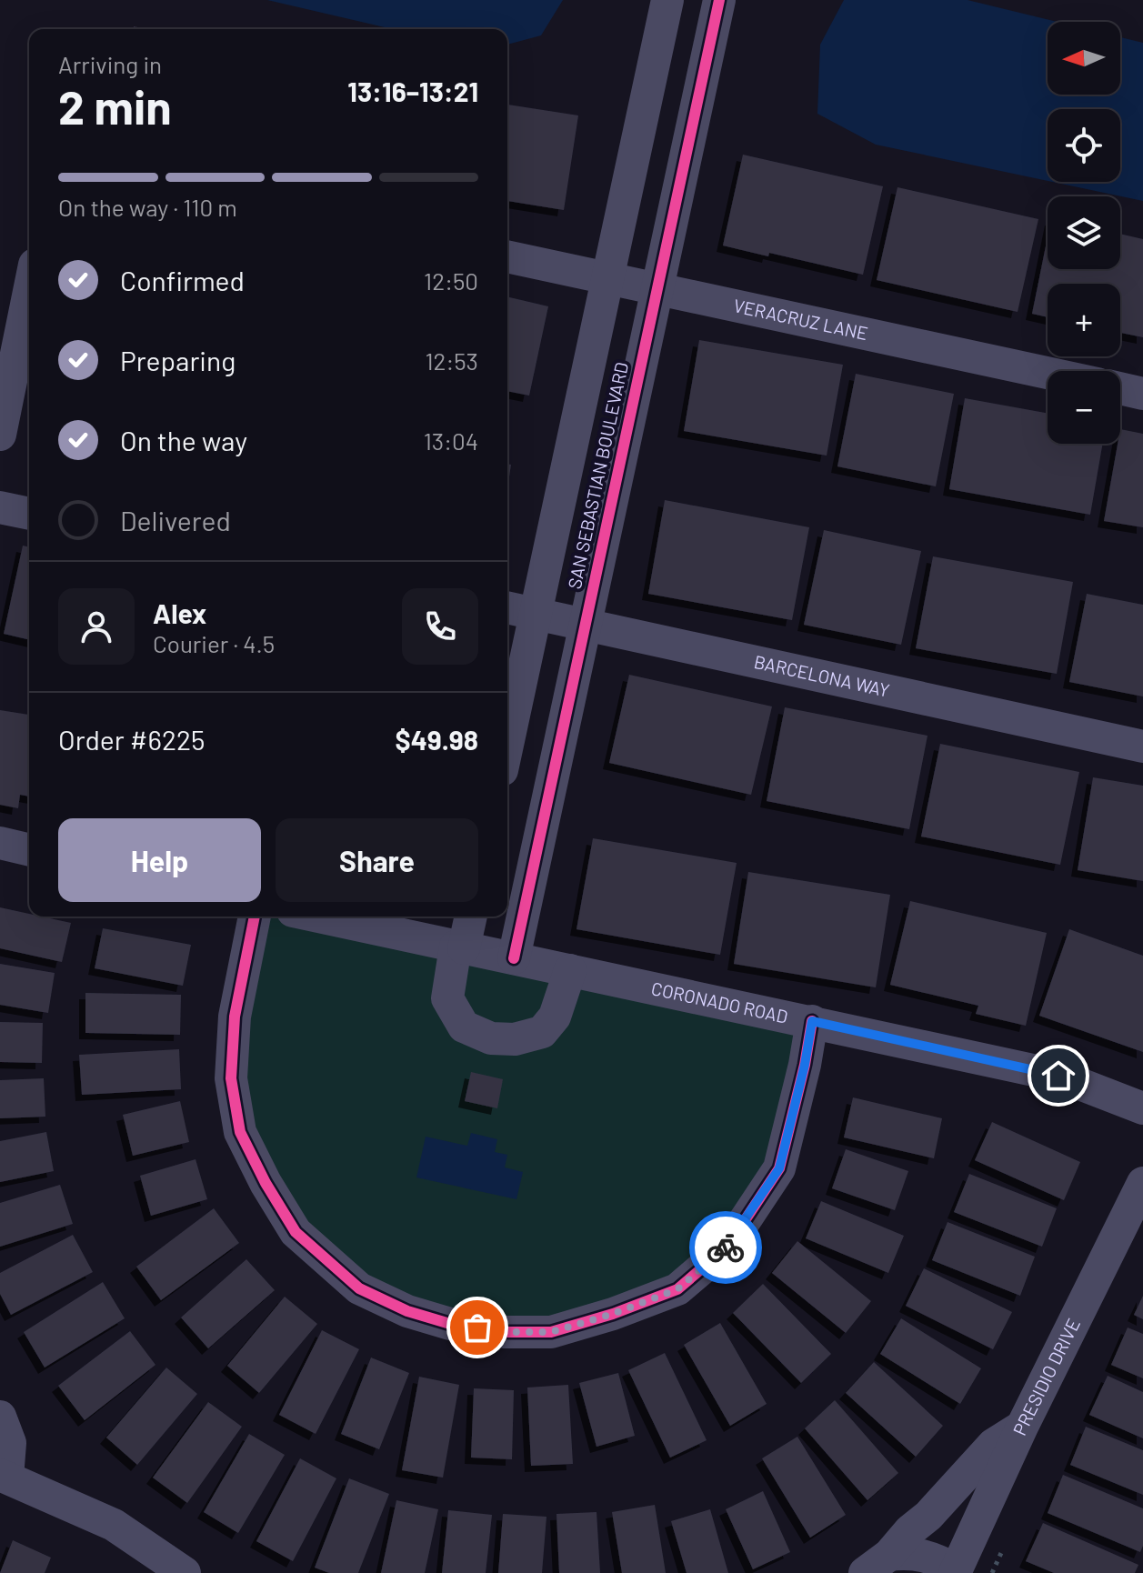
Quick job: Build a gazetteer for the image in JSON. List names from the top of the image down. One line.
{"streets":{"street":["VERACRUZ LANE","SAN SEBASTIAN BOULEVARD","BARCELONA WAY","CORONADO ROAD","PRESIDIO DRIVE"]},"crossings":[["VERACRUZ LANE","SAN SEBASTIAN BOULEVARD"],["SAN SEBASTIAN BOULEVARD","BARCELONA WAY"],["SAN SEBASTIAN BOULEVARD","CORONADO ROAD"]],"north":"left","page":{"map_buttons":["+","−"],"heading":["2 min","Arriving in","13:16–13:21"],"panel":["Alex","Courier · 4.5","Order #6225","$49.98"],"bar":"On the way · 110 m","list":[["Confirmed","12:50"],["Preparing","12:53"],["On the way","13:04"],"Delivered"],"buttons":["Help","Share"]}}
